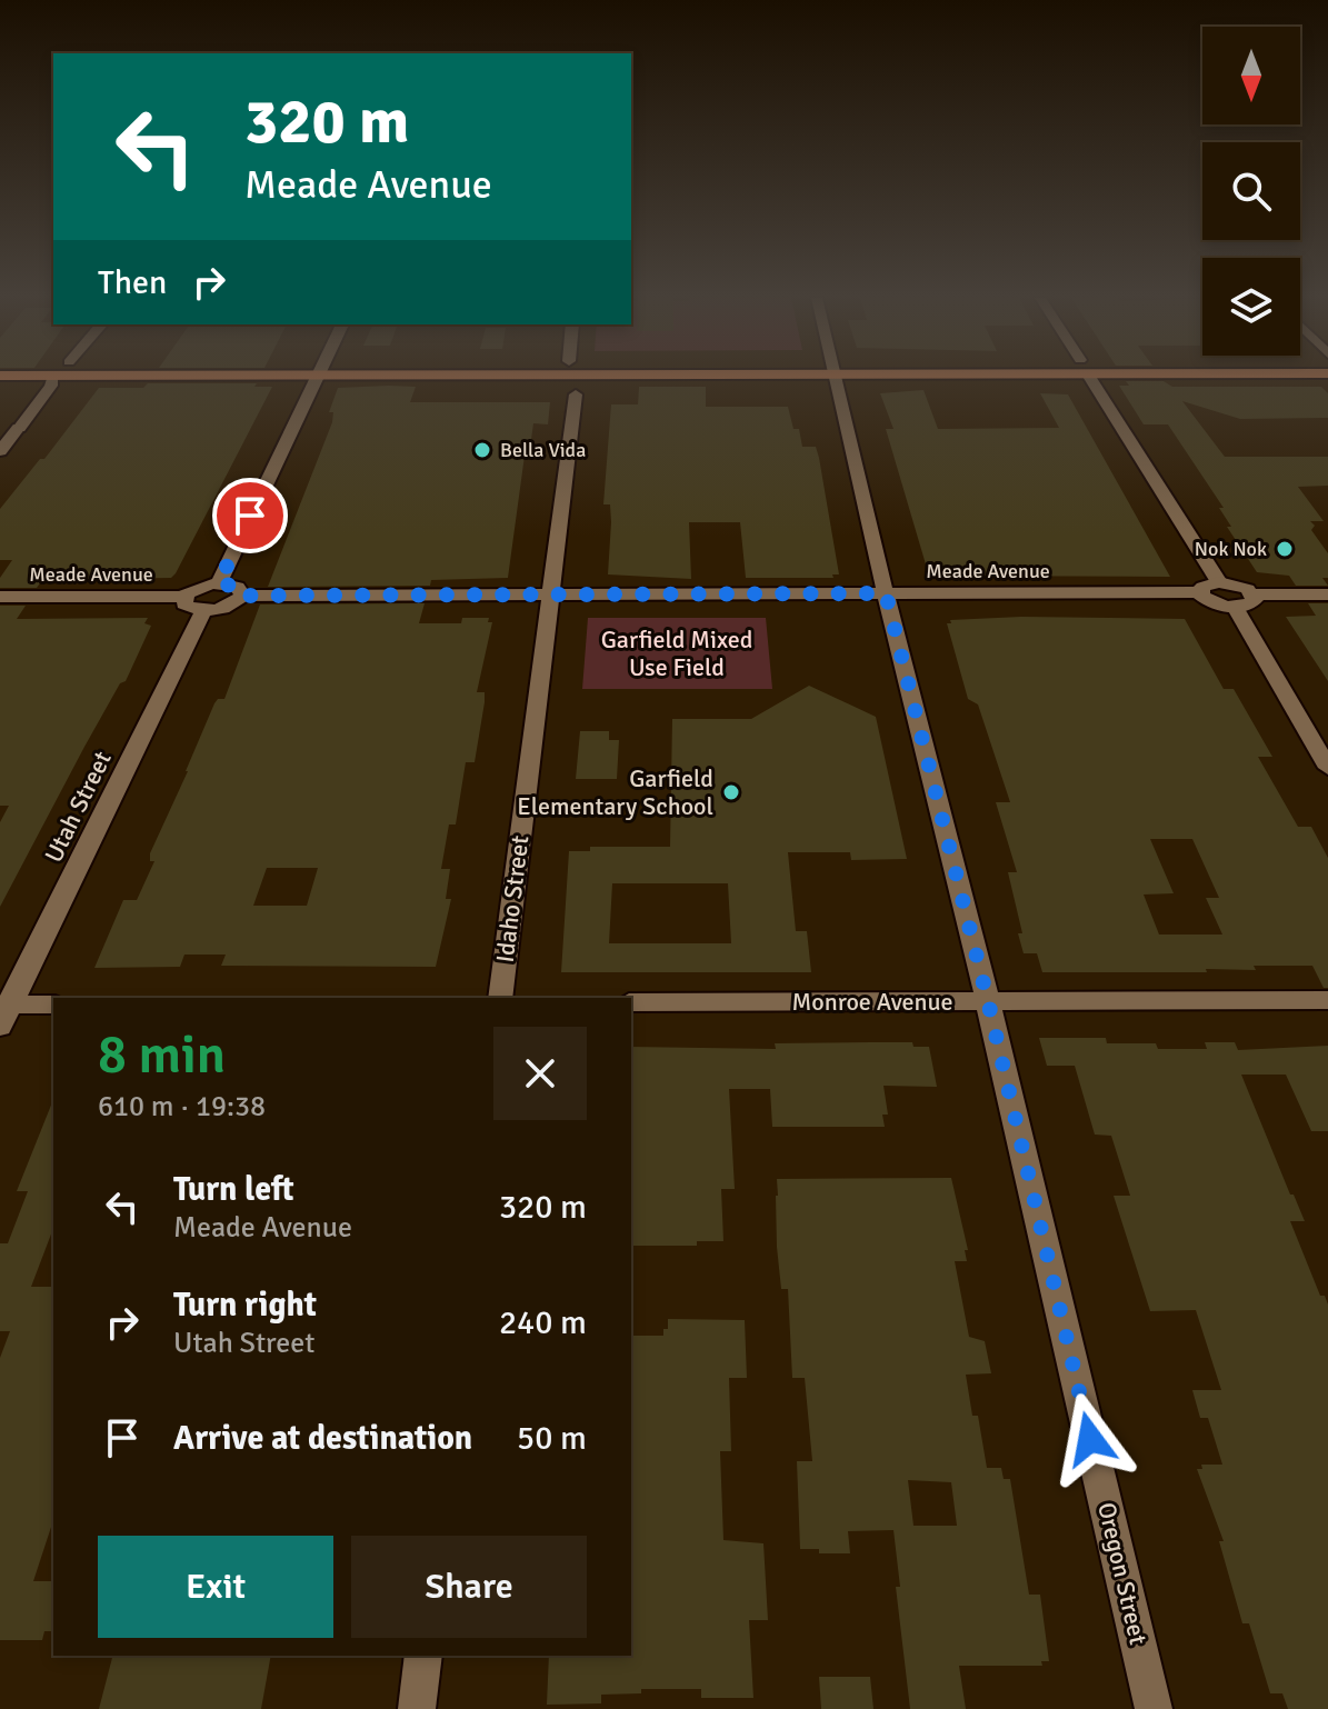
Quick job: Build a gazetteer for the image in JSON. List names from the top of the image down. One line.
{"streets":{"street":["Meade Avenue","Utah Street","Idaho Street","Monroe Avenue","Oregon Street"]},"crossings":[["Meade Avenue","Idaho Street"],["Meade Avenue","Oregon Street"],["Monroe Avenue","Oregon Street"]],"parks":["Garfield Mixed Use Field"],"places":["Bella Vida","Nok Nok","Garfield Elementary School"],"north":"bottom","page":{"turn":["320 m","Meade Avenue"],"then":"Then","heading":["8 min","610 m · 19:38"],"list":[{"name":"Turn left","note":"Meade Avenue","value":"320 m"},{"name":"Turn right","note":"Utah Street","value":"240 m"},{"name":"Arrive at destination","value":"50 m"}],"buttons":["Exit","Share"]}}
